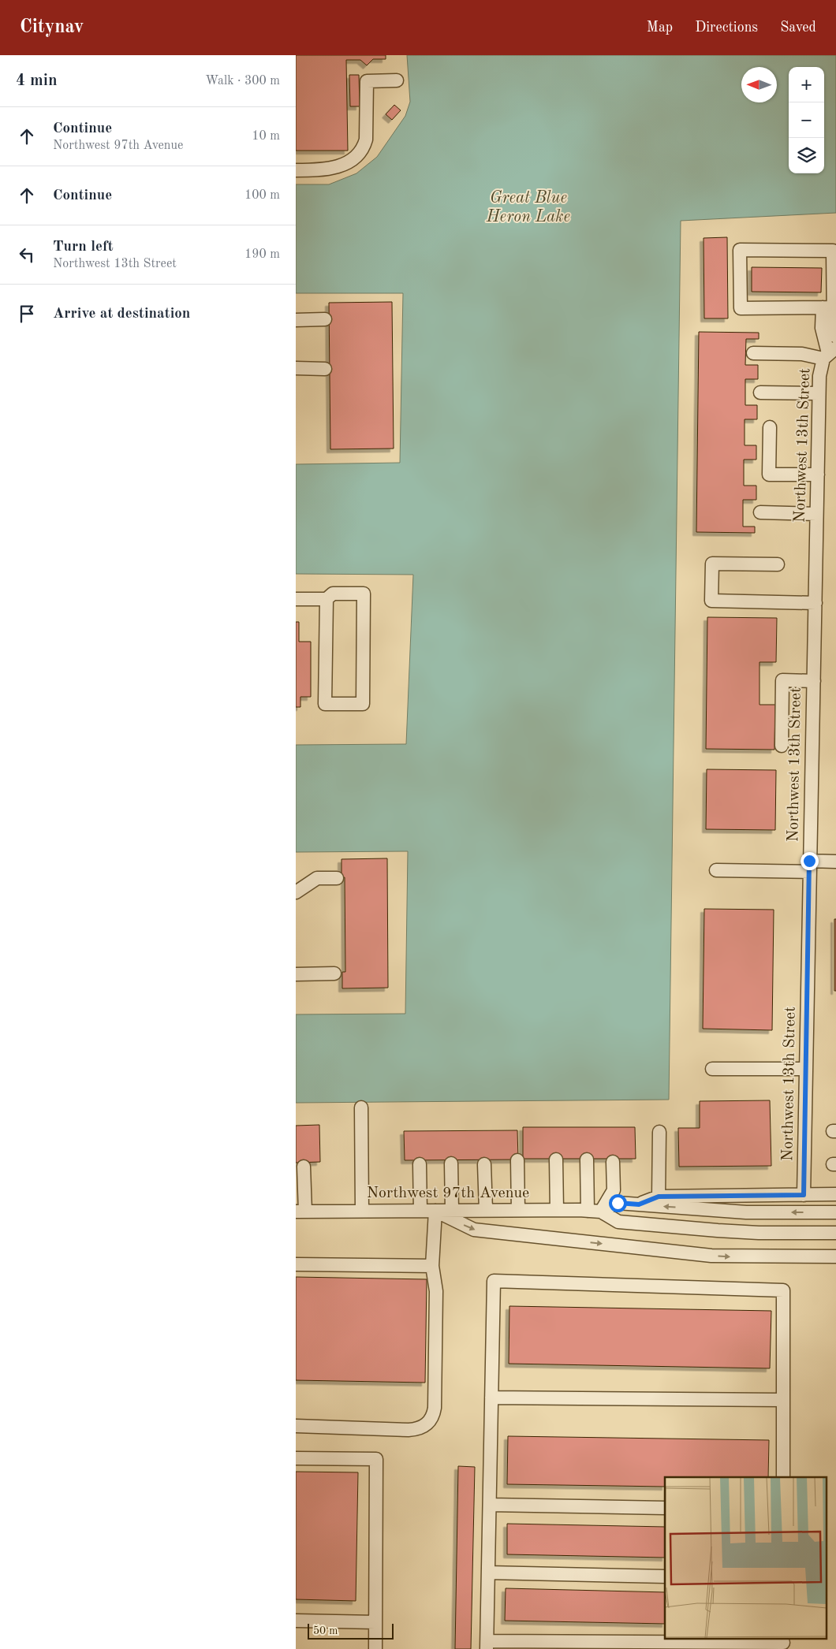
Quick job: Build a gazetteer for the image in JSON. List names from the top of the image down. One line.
{"streets":{"street":["Northwest 13th Street","Northwest 97th Avenue"]},"water":["Great Blue Heron Lake"],"scale_bar":"50 m","north":"left","page":{"header":"Citynav","nav":["Map","Directions","Saved"],"heading":["4 min","Walk · 300 m"],"map_buttons":["+","−"],"list":[["Continue","Northwest 97th Avenue","10 m"],["Continue","100 m"],["Turn left","Northwest 13th Street","190 m"],"Arrive at destination"],"scale":"50 m"}}
